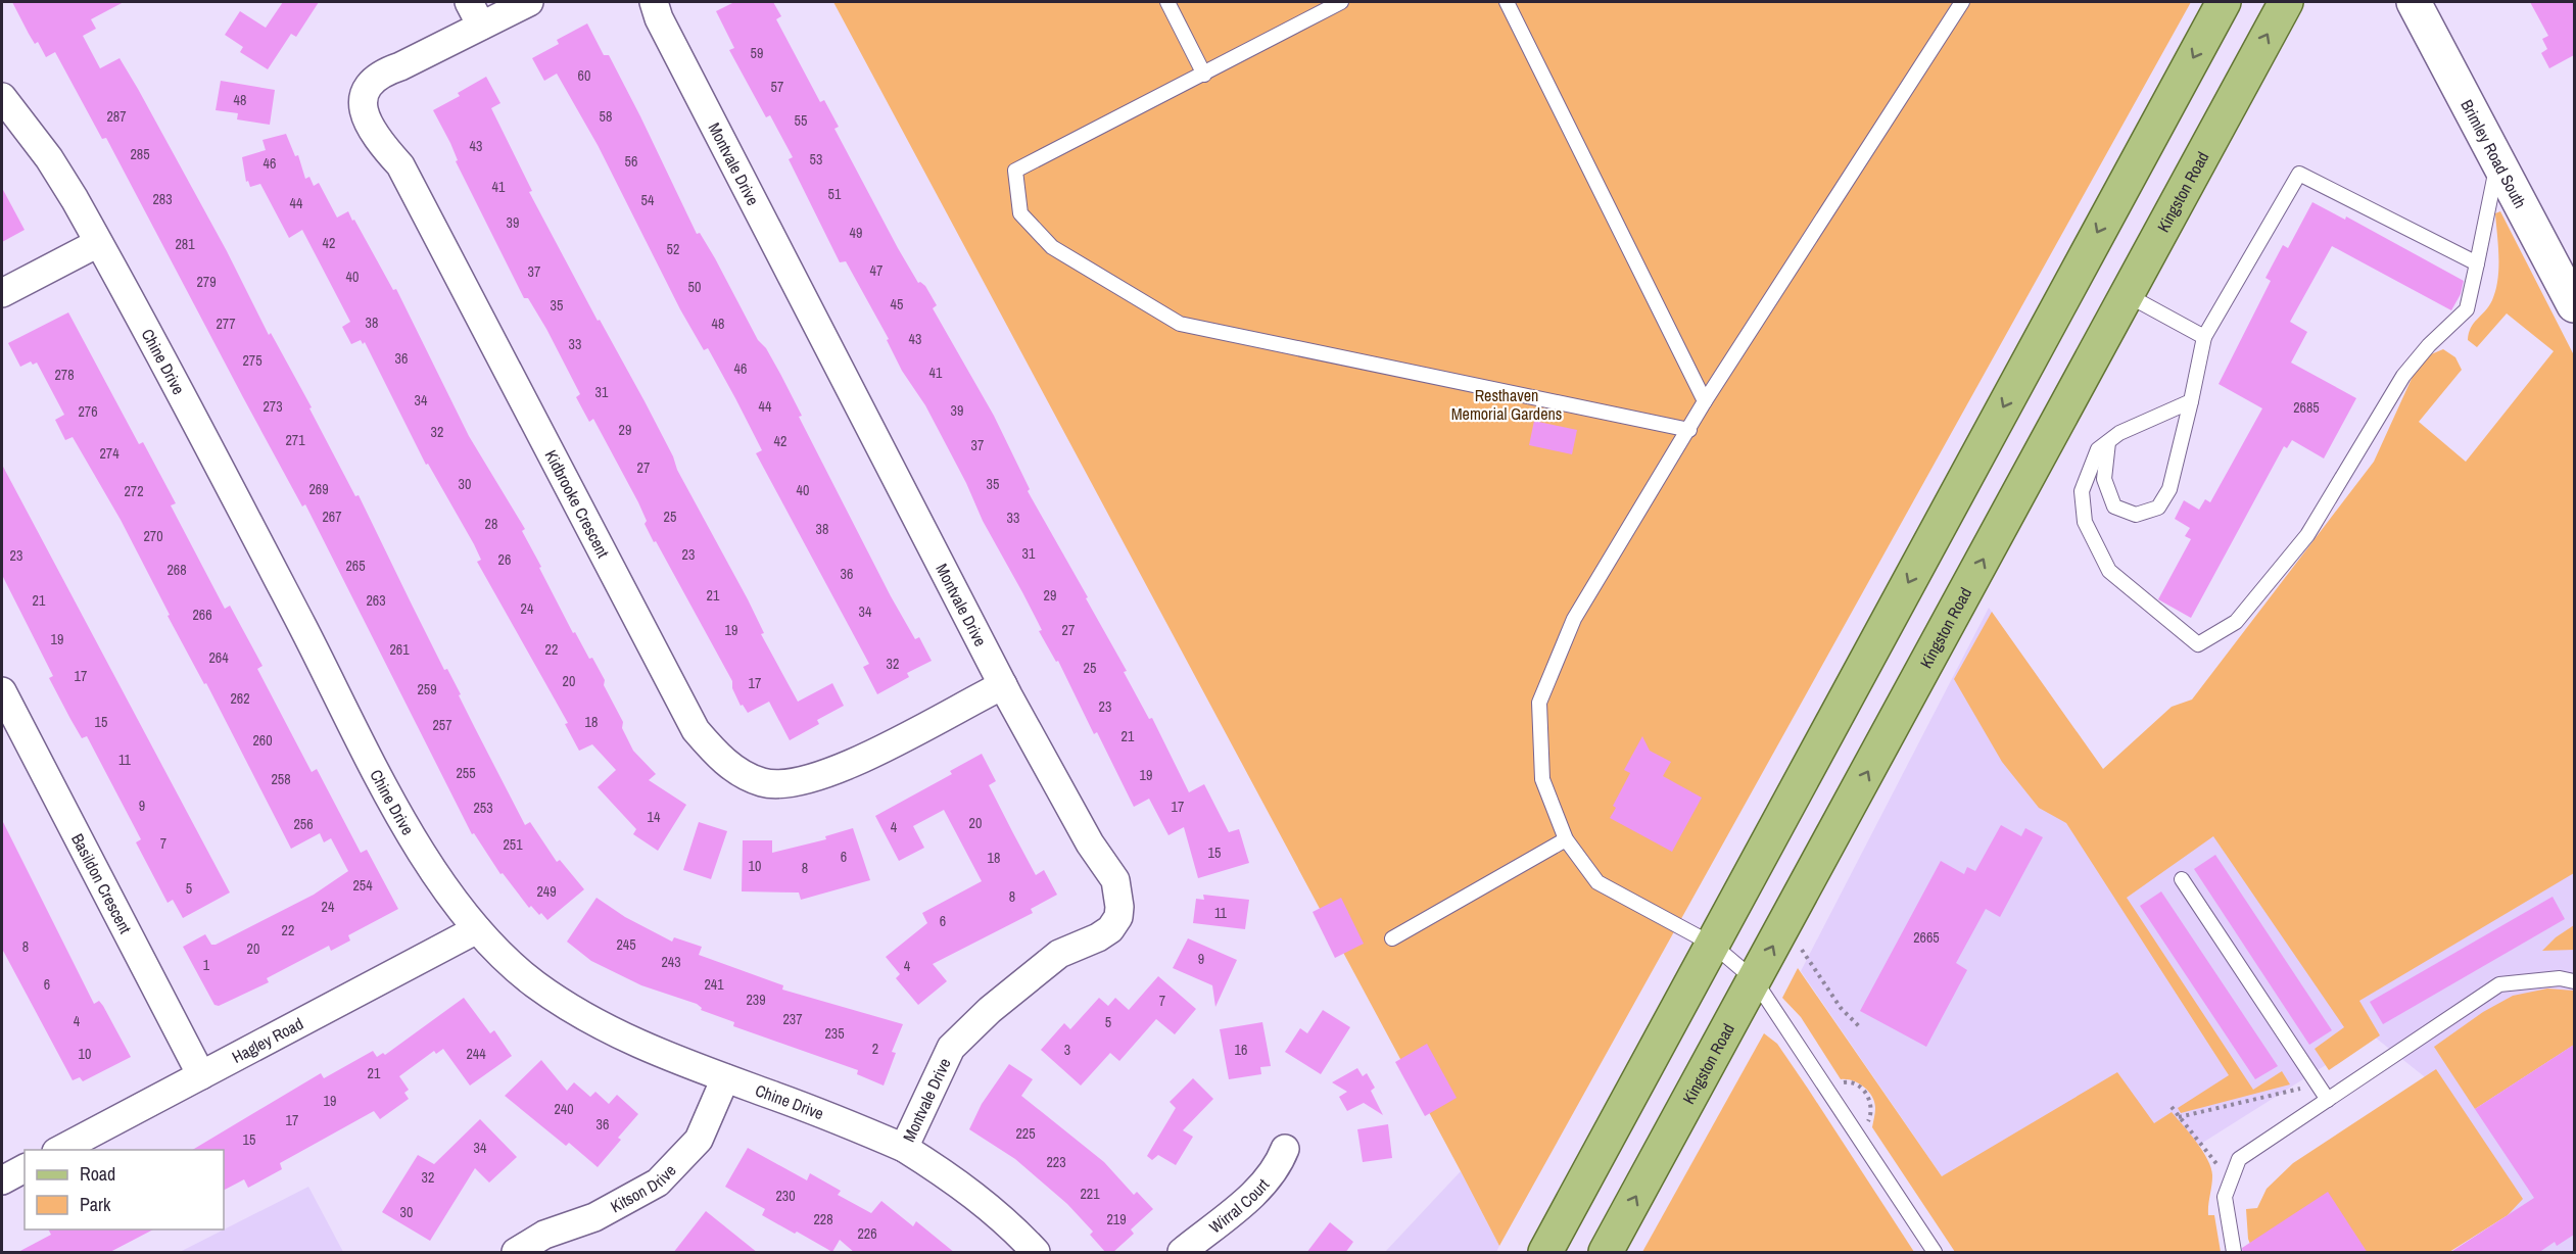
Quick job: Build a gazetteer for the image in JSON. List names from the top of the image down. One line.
{"streets":{"main road":["Kingston Road"],"street":["Brimley Road South","Montvale Drive","Chine Drive","Kidbrooke Crescent","Basildon Crescent","Hagley Road","Kitson Drive","Wirral Court"]},"crossings":[["Montvale Drive","Chine Drive"],["Montvale Drive","Kidbrooke Crescent"],["Chine Drive","Hagley Road"],["Chine Drive","Kitson Drive"],["Basildon Crescent","Hagley Road"]],"parks":["Resthaven Memorial Gardens"],"house_numbers":["59","60","57","48","287","58","55","43","285","53","56","46","41","51","283","54","44","39","49","42","281","52","47","37","40","279","50","45","35","38","277","48","43","33","36","275","46","41","278","31","34","273","44","2685","39","276","29","32","271","42","37","274","27","30","35","269","40","272","267","25","33","28","38","270","31","23","23","26","265","268","36","21","29","21","263","24","34","266","19","27","19","261","22","264","32","25","17","20","17","259","262","23","15","18","257","21","260","11","255","19","258","9","17","253","14","20","256","4","7","251","15","6","18","10","8","254","5","249","8","24","11","6","22","2665","245","8","20","9","243","1","4","6","241","239","7","237","4","5","235","2","3","16","10","244","21","19","240","17","36","225","15","34","223","32","221","230","30","228","219","226"],"legend":["Road","Park"]}
